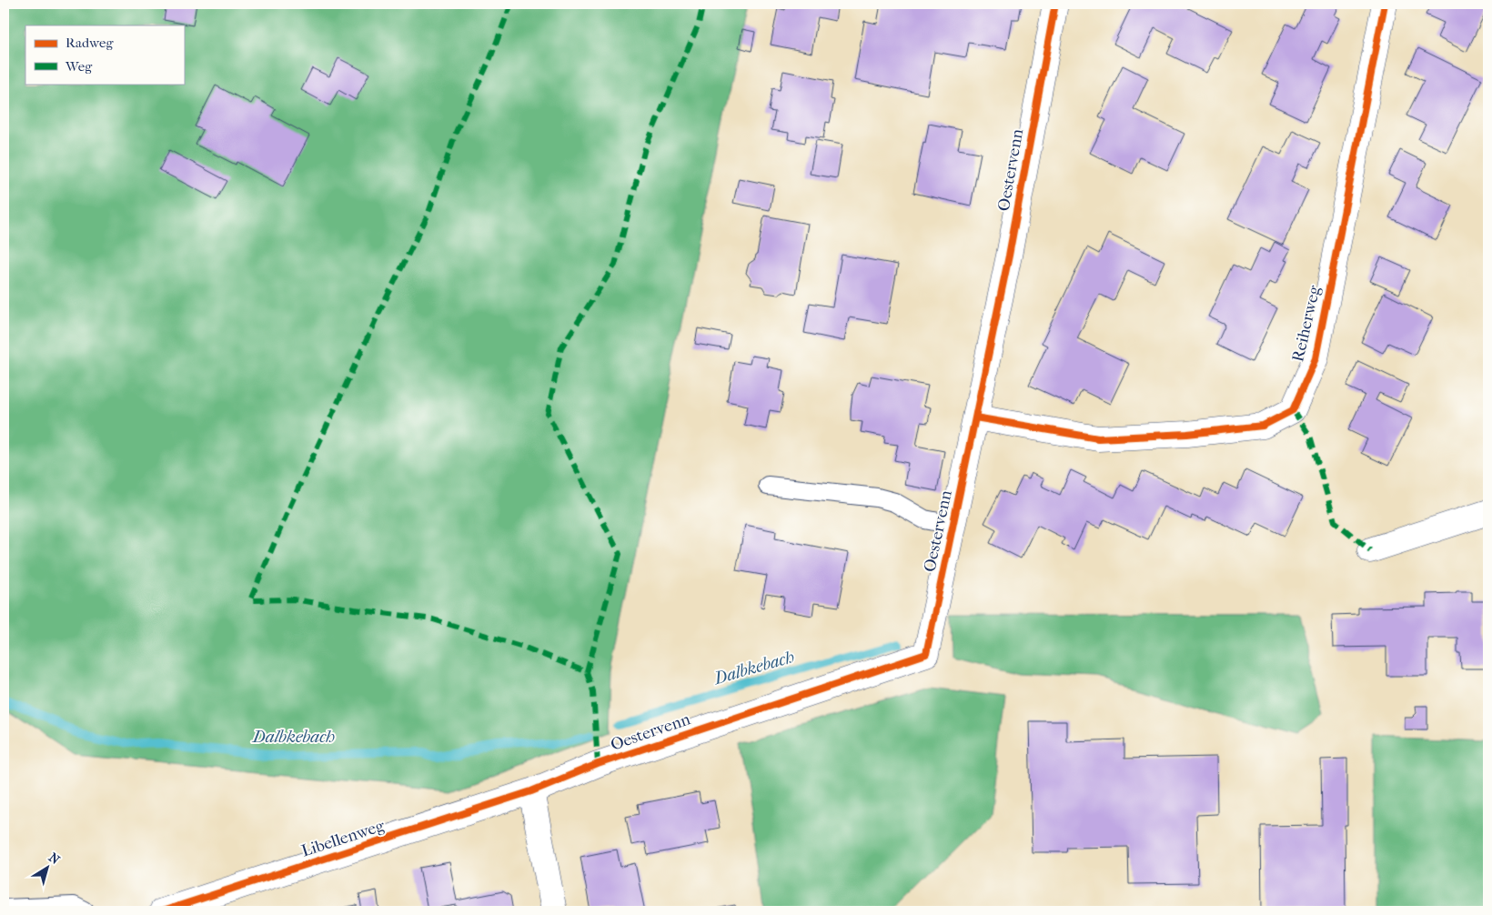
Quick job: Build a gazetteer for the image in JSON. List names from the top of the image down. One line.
{"streets":{"street":["Oestervenn","Reiherweg","Libellenweg"]},"crossings":[["Oestervenn","Reiherweg"],["Oestervenn","Libellenweg"]],"water":["Dalbkebach"],"legend":["Radweg","Weg"],"north":"top right"}
